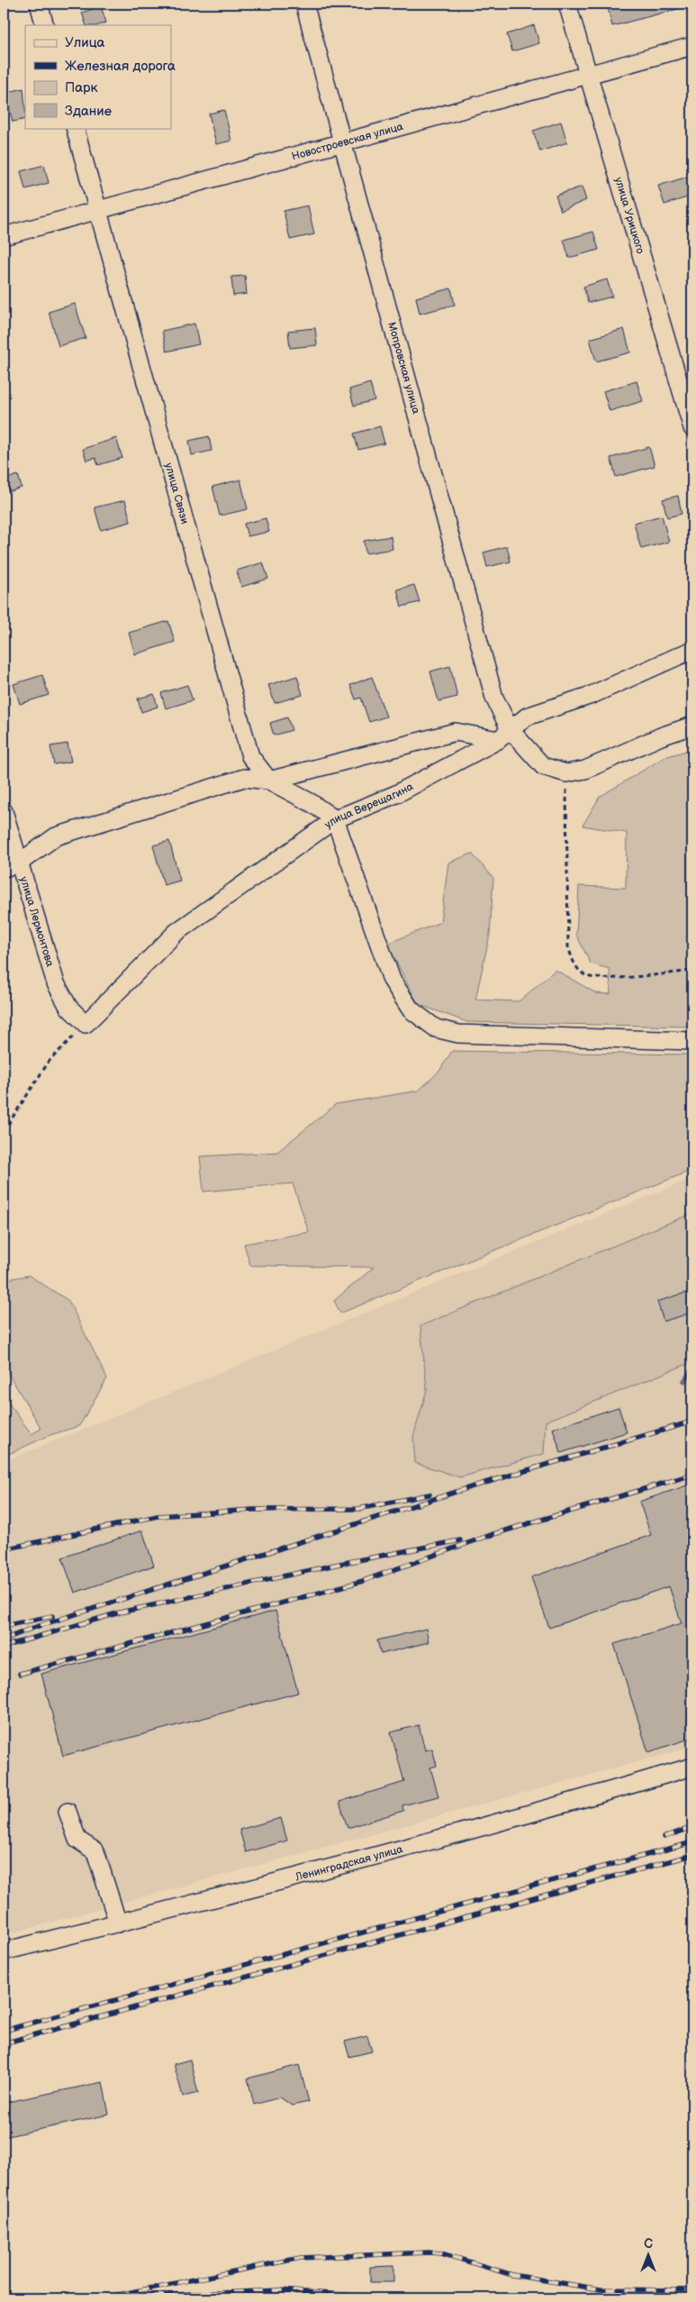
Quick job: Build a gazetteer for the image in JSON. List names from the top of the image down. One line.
{"streets":{"street":["Новостроевская улица","улица Урицкого","Мопровская улица","улица Связи","улица Верещагина","улица Лермонтова","Ленинградская улица"]},"crossings":[["Новостроевская улица","улица Урицкого"],["Новостроевская улица","Мопровская улица"],["Новостроевская улица","улица Связи"],["Мопровская улица","улица Верещагина"],["улица Связи","улица Верещагина"],["улица Верещагина","улица Лермонтова"]],"legend":["Улица","Железная дорога","Парк","Здание"],"north":"top"}
